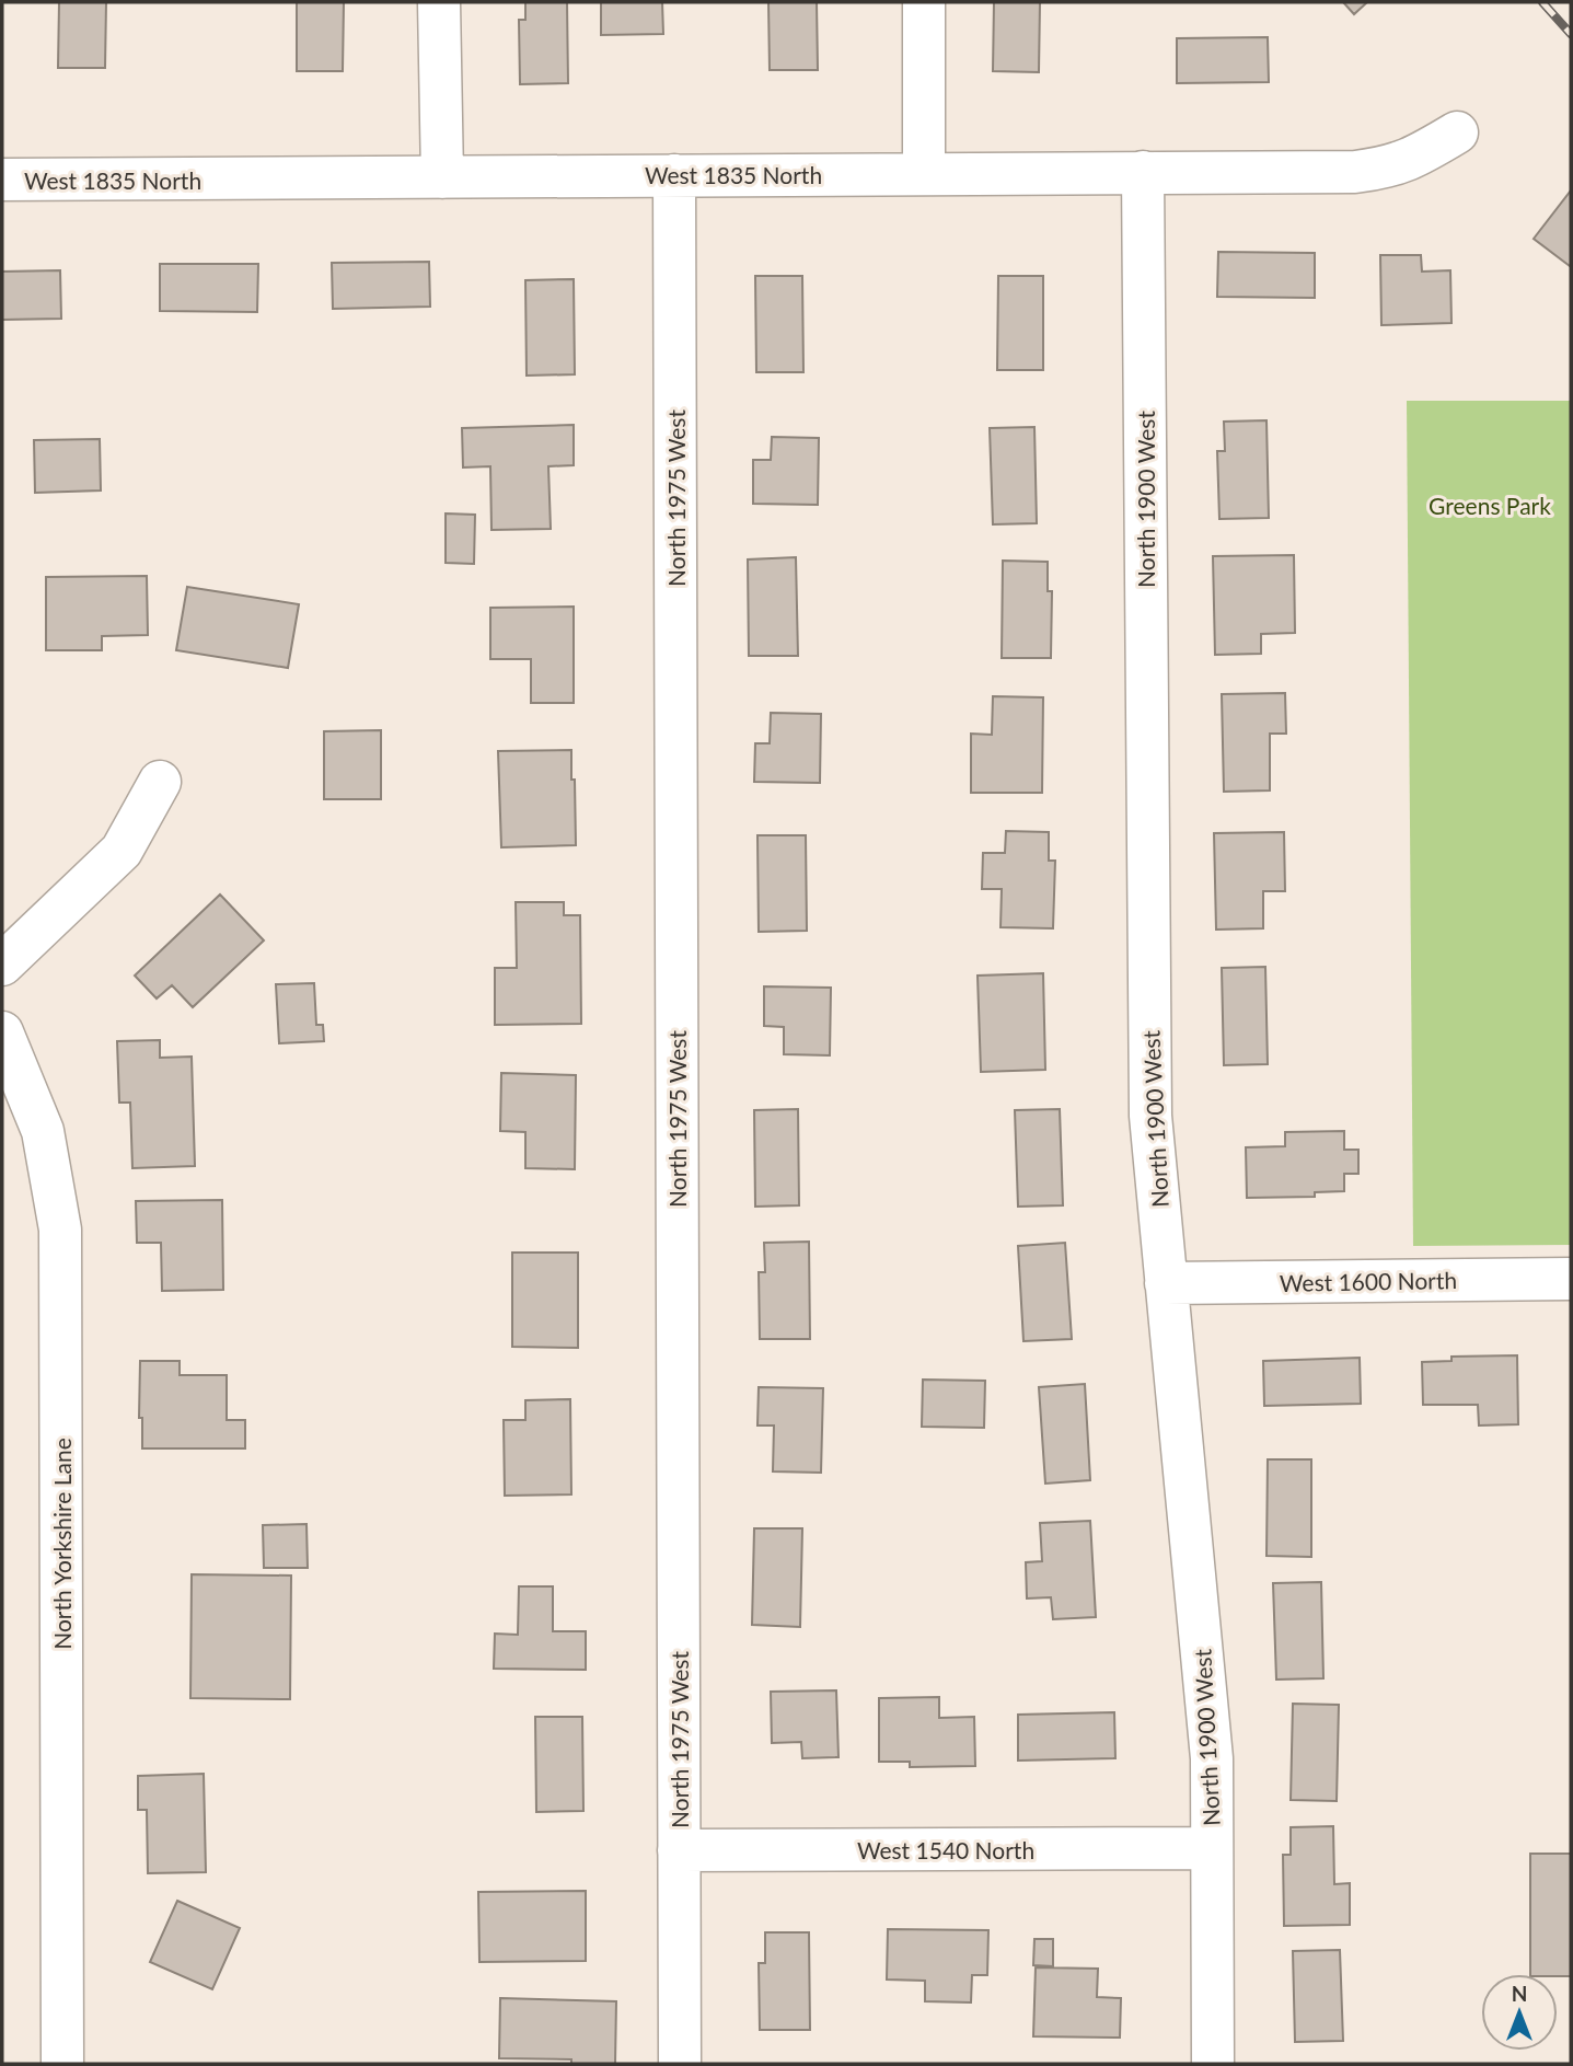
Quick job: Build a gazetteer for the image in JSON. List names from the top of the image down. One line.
{"streets":{"street":["West 1835 North","North 1975 West","North 1900 West","West 1600 North","North Yorkshire Lane","West 1540 North"]},"crossings":[["West 1835 North","North 1975 West"],["West 1835 North","North 1900 West"],["North 1975 West","West 1540 North"],["North 1900 West","West 1600 North"],["North 1900 West","West 1540 North"]],"parks":["Greens Park"],"north":"top"}
